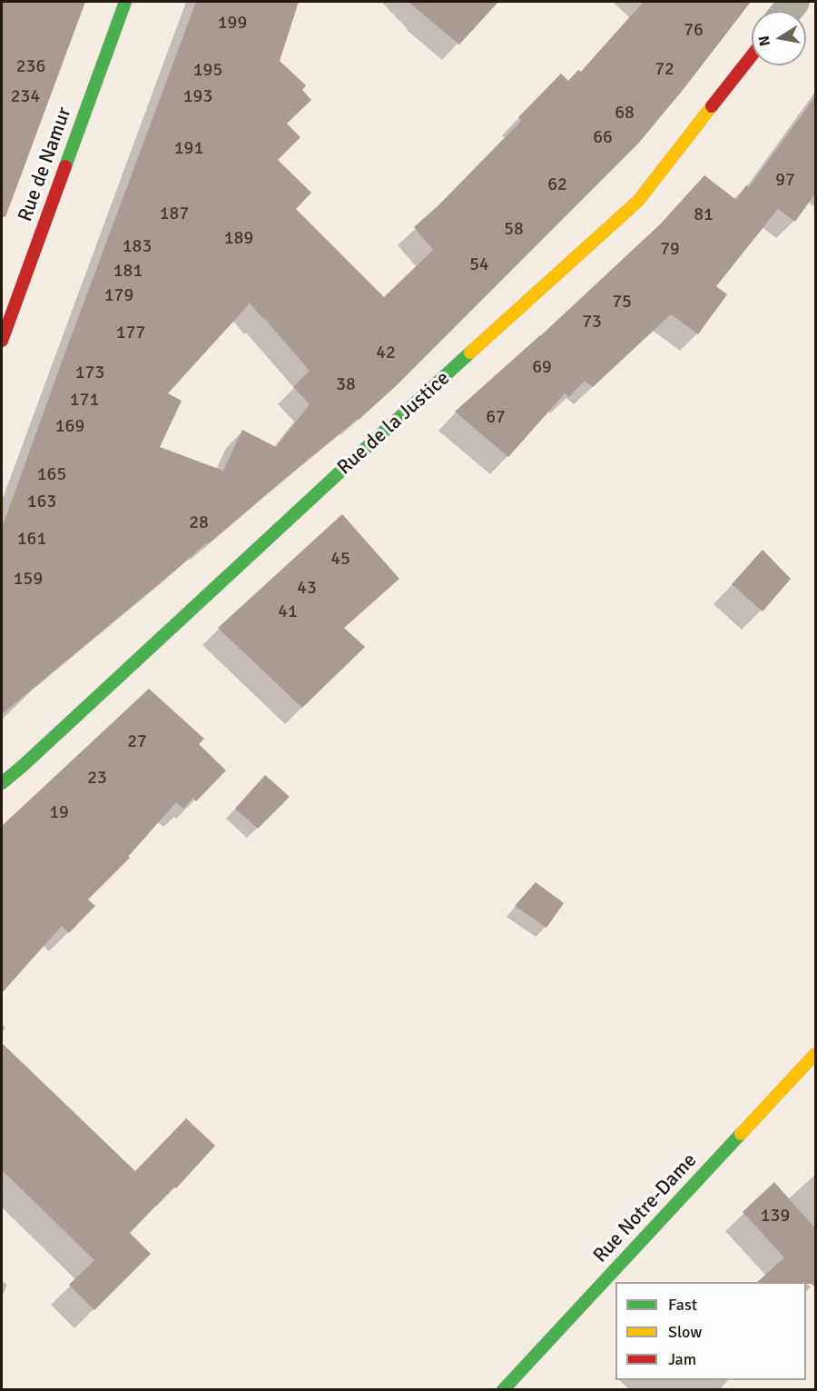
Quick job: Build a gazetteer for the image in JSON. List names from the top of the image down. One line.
{"streets":{"street":["Rue de Namur","Rue de la Justice","Rue Notre-Dame"]},"house_numbers":["199","76","236","72","195","234","193","68","66","191","97","62","187","81","58","189","183","79","54","181","179","75","73","177","42","69","173","38","171","67","169","165","163","28","161","45","159","43","41","27","23","19","139"],"legend":["Fast","Slow","Jam"],"north":"left"}
